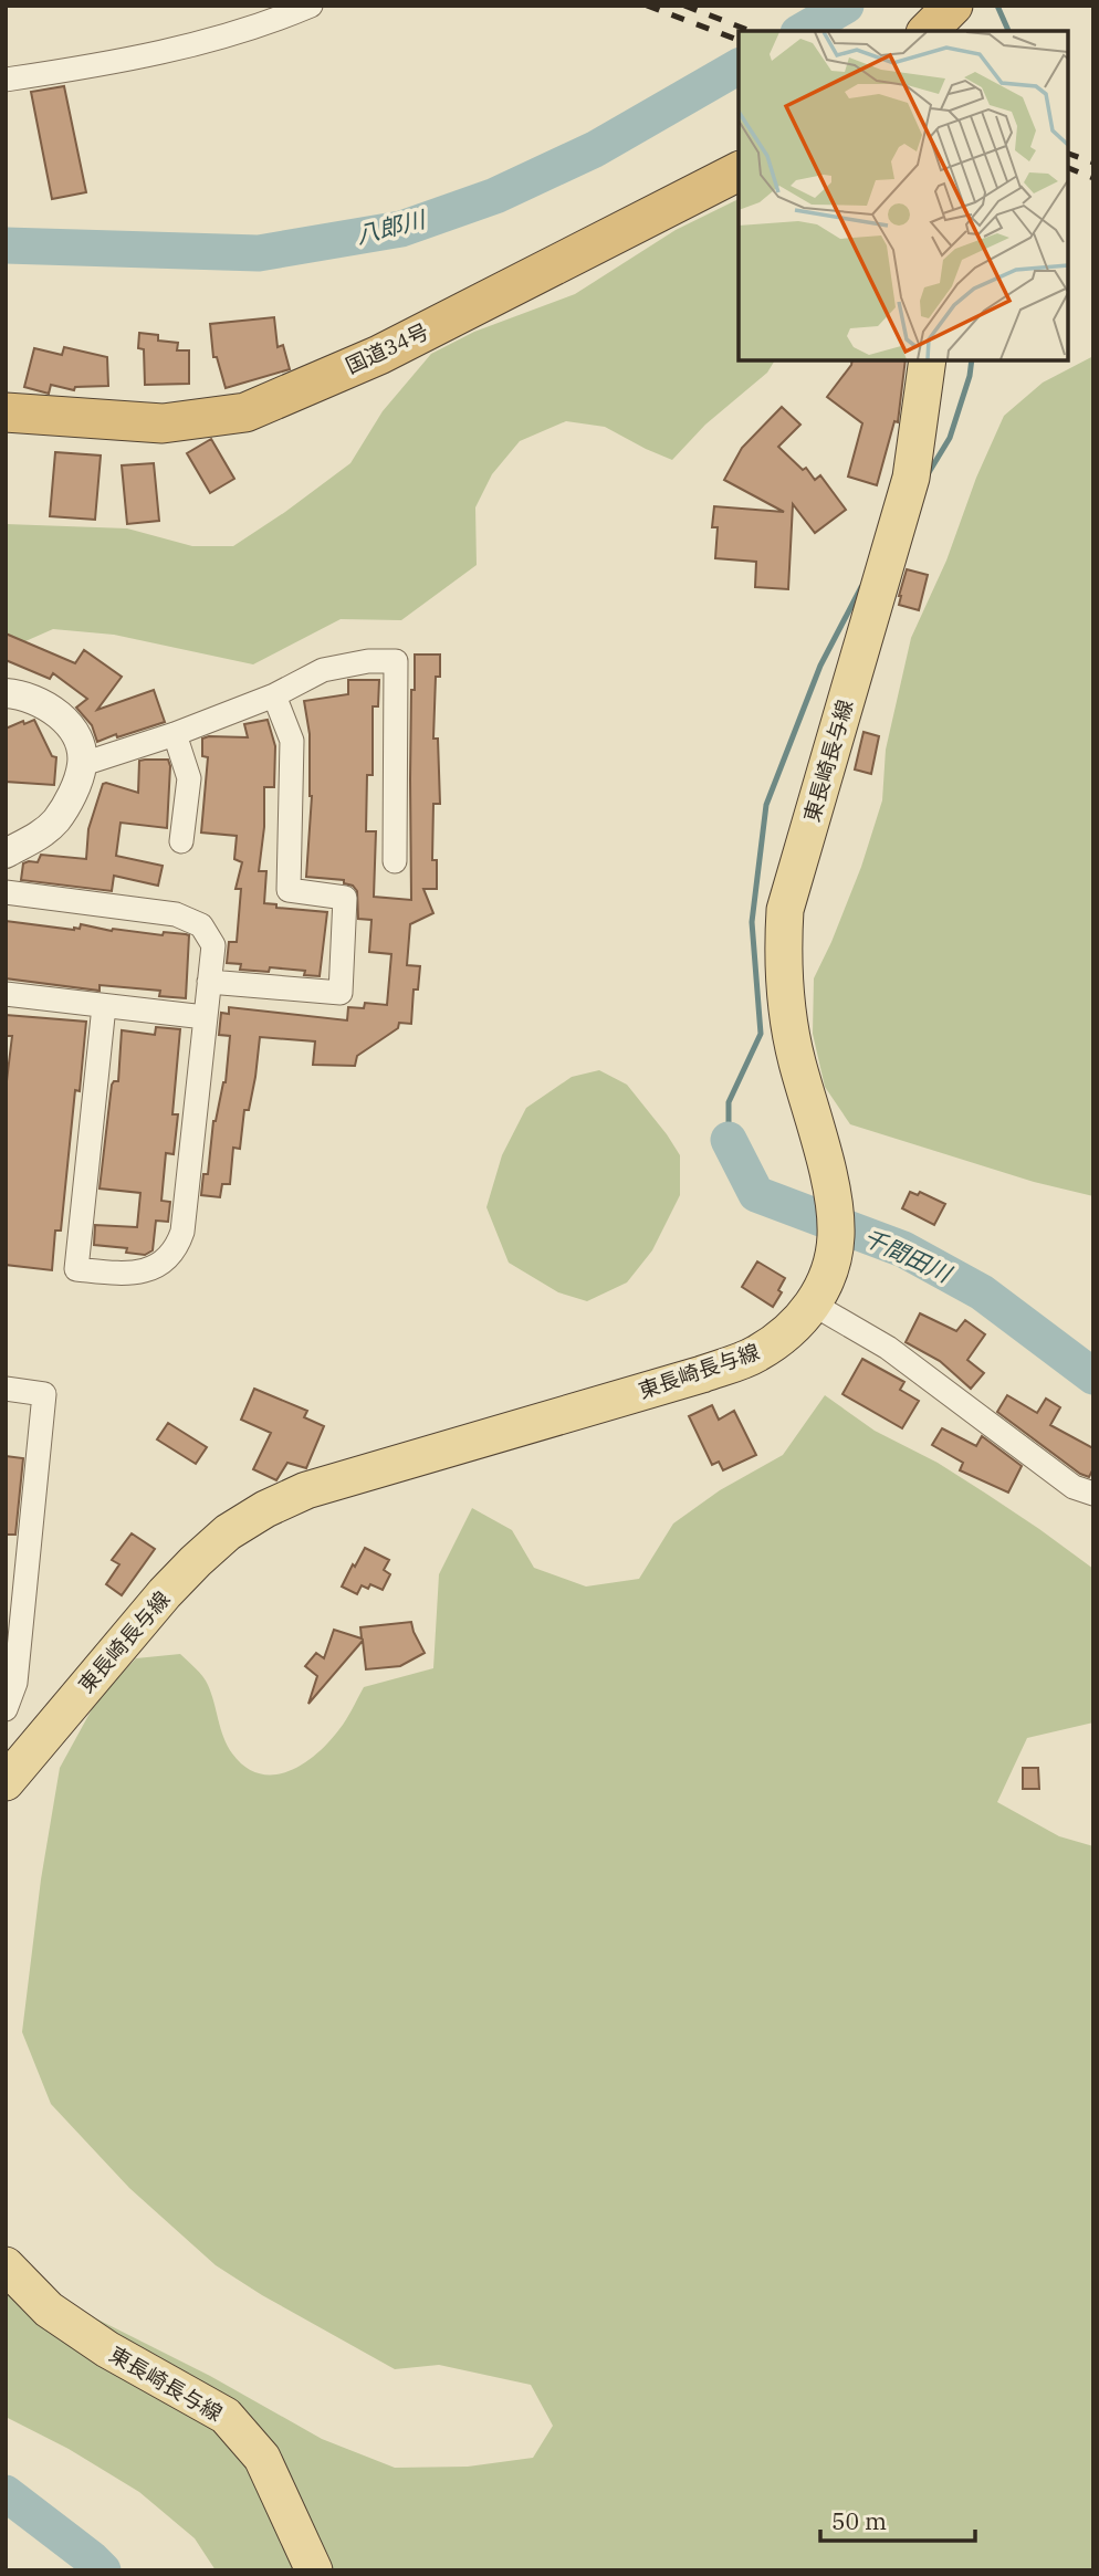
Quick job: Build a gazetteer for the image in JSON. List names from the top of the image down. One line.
{"streets":{"highway":["国道34号"],"main road":["東長崎長与線"]},"water":["八郎川","千間田川"],"scale_bar":"50 m"}
